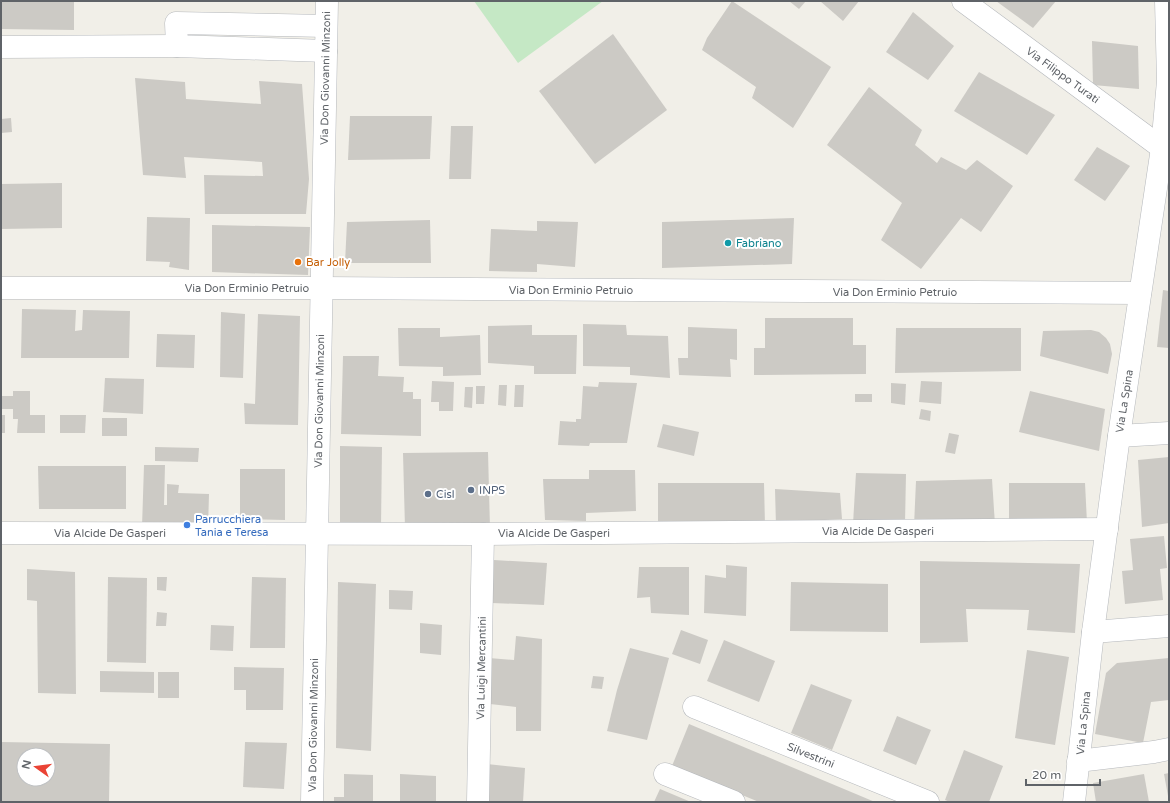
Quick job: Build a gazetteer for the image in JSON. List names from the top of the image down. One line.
{"streets":{"street":["Via Filippo Turati","Via Don Giovanni Minzoni","Via Don Erminio Petruio","Via La Spina","Via Alcide De Gasperi","Via Luigi Mercantini","Silvestrini"]},"crossings":[["Via Filippo Turati","Via La Spina"],["Via Don Giovanni Minzoni","Via Don Erminio Petruio"],["Via Don Giovanni Minzoni","Via Alcide De Gasperi"],["Via Don Erminio Petruio","Via La Spina"],["Via La Spina","Via Alcide De Gasperi"],["Via Alcide De Gasperi","Via Luigi Mercantini"]],"places":["Fabriano","Bar Jolly","INPS","Cisl","Parrucchiera Tania e Teresa"],"scale_bar":"20 m","north":"left"}
